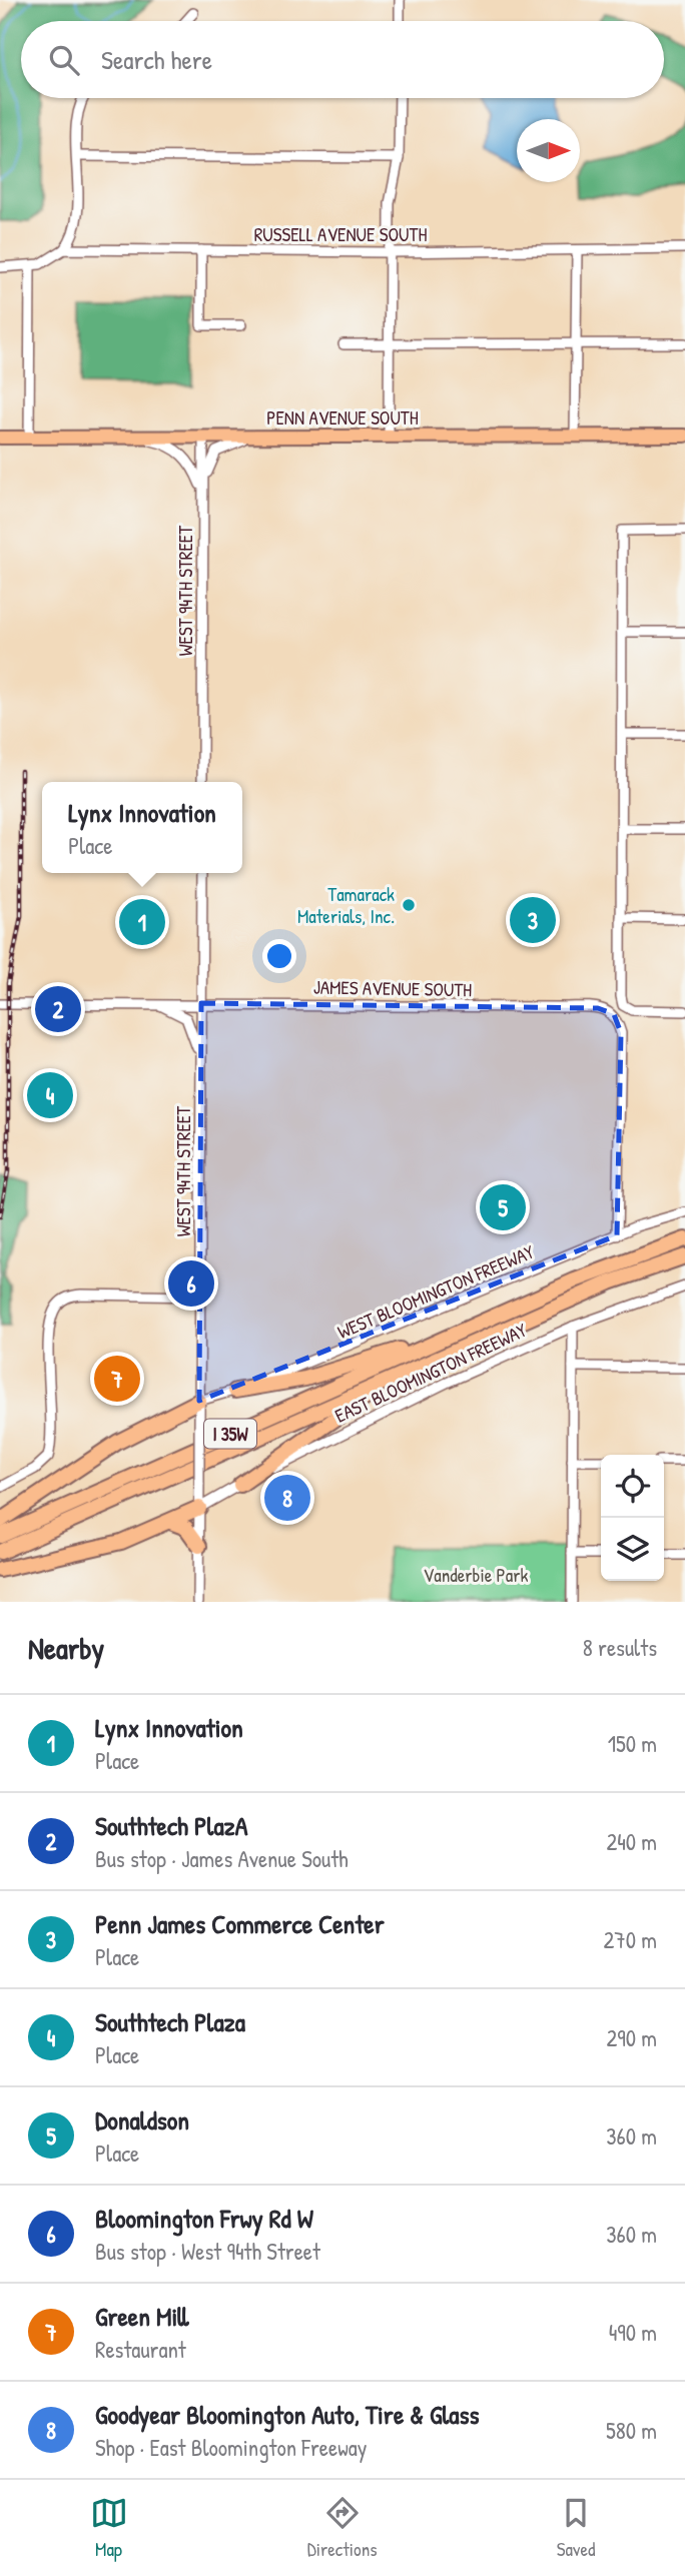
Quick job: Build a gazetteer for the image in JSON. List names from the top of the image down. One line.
{"streets":{"highway":["I 35W"],"main road":["PENN AVENUE SOUTH"],"street":["RUSSELL AVENUE SOUTH","WEST 94TH STREET","JAMES AVENUE SOUTH","WEST BLOOMINGTON FREEWAY","EAST BLOOMINGTON FREEWAY"]},"crossings":[["PENN AVENUE SOUTH","WEST 94TH STREET"],["WEST 94TH STREET","JAMES AVENUE SOUTH"],["WEST 94TH STREET","WEST BLOOMINGTON FREEWAY"],["WEST 94TH STREET","EAST BLOOMINGTON FREEWAY"],["JAMES AVENUE SOUTH","WEST BLOOMINGTON FREEWAY"]],"parks":["Vanderbie Park"],"places":["Tamarack Materials, Inc."],"north":"right","page":{"search":"Search here","popup":["Lynx Innovation","Place"],"pins":["3","1","2","4","5","6","7","8"],"heading":["Nearby","8 results"],"list":[{"mark":"1","name":"Lynx Innovation","note":"Place","value":"150 m"},{"mark":"2","name":"Southtech PlazA","note":"Bus stop · James Avenue South","value":"240 m"},{"mark":"3","name":"Penn James Commerce Center","note":"Place","value":"270 m"},{"mark":"4","name":"Southtech Plaza","note":"Place","value":"290 m"},{"mark":"5","name":"Donaldson","note":"Place","value":"360 m"},{"mark":"6","name":"Bloomington Frwy Rd W","note":"Bus stop · West 94th Street","value":"360 m"},{"mark":"7","name":"Green Mill","note":"Restaurant","value":"490 m"},{"mark":"8","name":"Goodyear Bloomington Auto, Tire & Glass","note":"Shop · East Bloomington Freeway","value":"580 m"}],"nav":["Map","Directions","Saved"]}}
